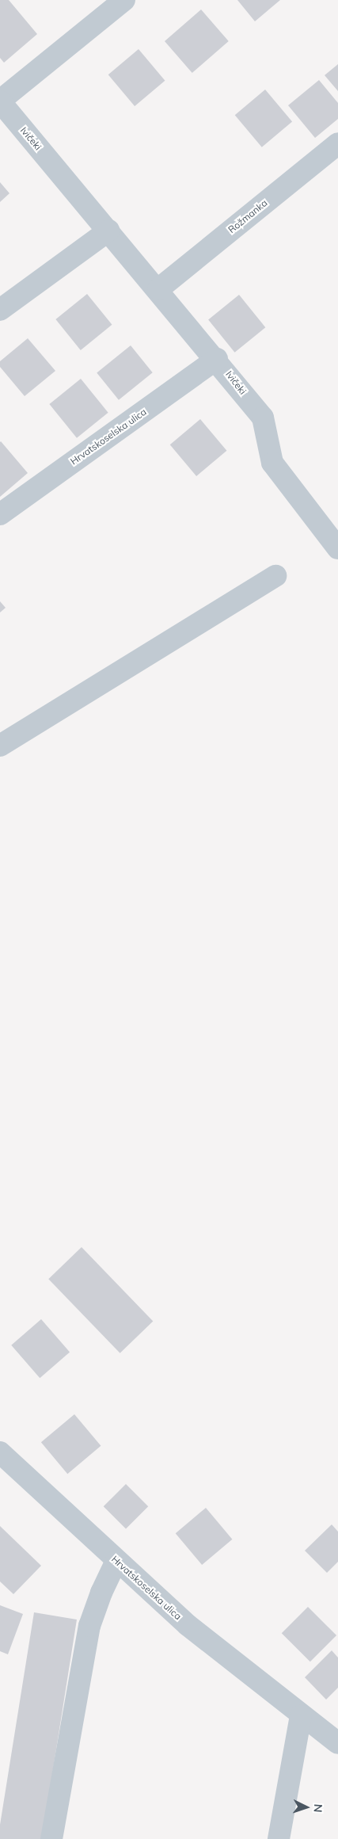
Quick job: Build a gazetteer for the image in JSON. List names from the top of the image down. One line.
{"streets":{"street":["Ivičeki","Rožmanka","Hrvatskoselska ulica"]},"crossings":[["Ivičeki","Rožmanka"],["Ivičeki","Hrvatskoselska ulica"]],"north":"right"}
